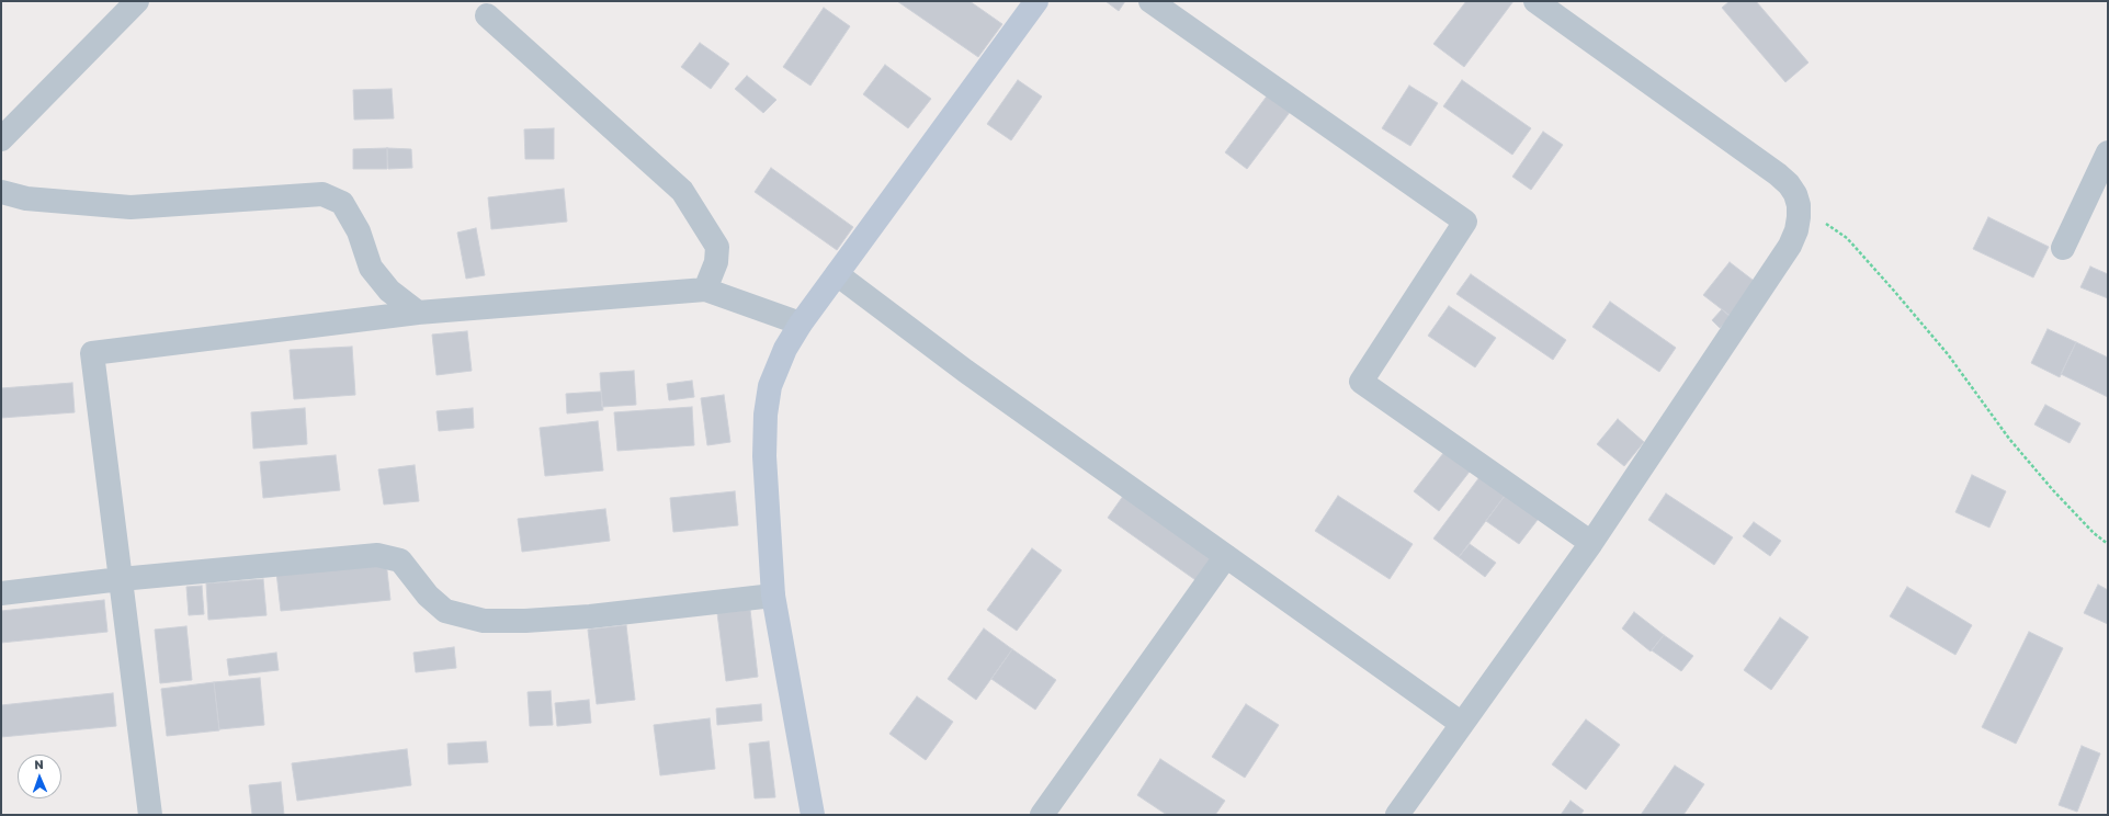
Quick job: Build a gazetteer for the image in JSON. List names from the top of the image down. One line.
{"north":"top"}
